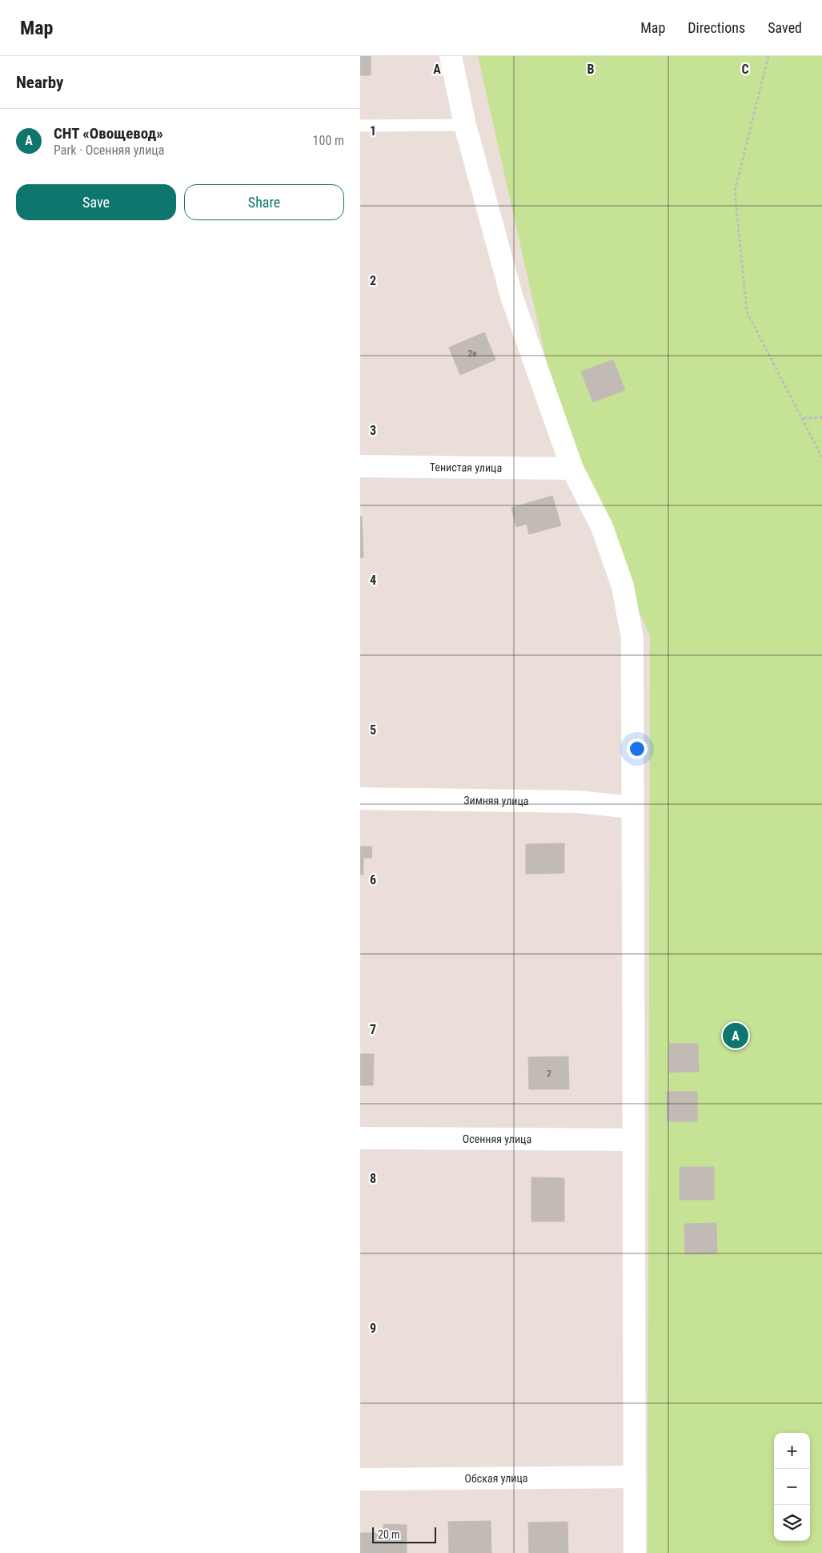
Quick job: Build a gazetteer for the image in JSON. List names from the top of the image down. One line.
{"streets":{"street":["Тенистая улица","Зимняя улица","Осенняя улица","Обская улица"]},"house_numbers":["2а","2"],"scale_bar":"20 m","page":{"header":"Map","nav":["Map","Directions","Saved"],"heading":"Nearby","list":[{"mark":"A","name":"СНТ «Овощевод»","note":"Park · Осенняя улица","value":"100 m"}],"buttons":["Save","Share"],"pins":"A","map_buttons":["+","−"],"scale":"20 m"},"grid":{"columns":["A","B","C"],"rows":["1","2","3","4","5","6","7","8","9"]}}
